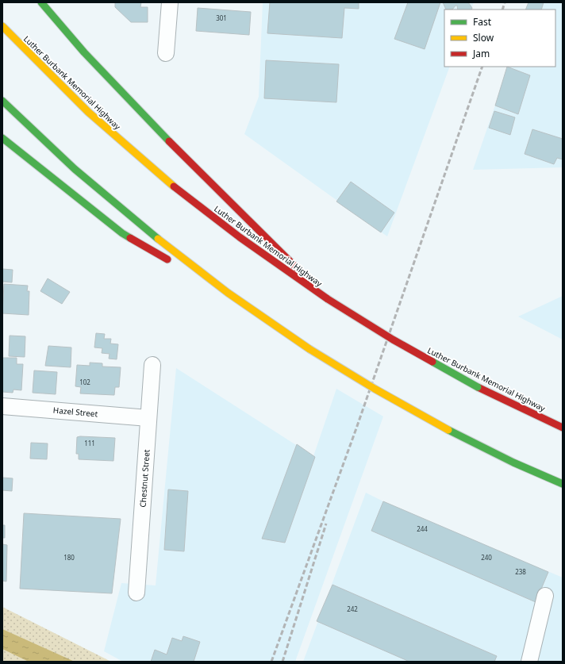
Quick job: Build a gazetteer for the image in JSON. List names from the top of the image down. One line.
{"streets":{"highway":["Luther Burbank Memorial Highway"],"street":["Hazel Street","Chestnut Street"]},"crossings":[["Hazel Street","Chestnut Street"]],"house_numbers":["301","102","111","244","180","240","238","242"],"legend":["Fast","Slow","Jam"]}
